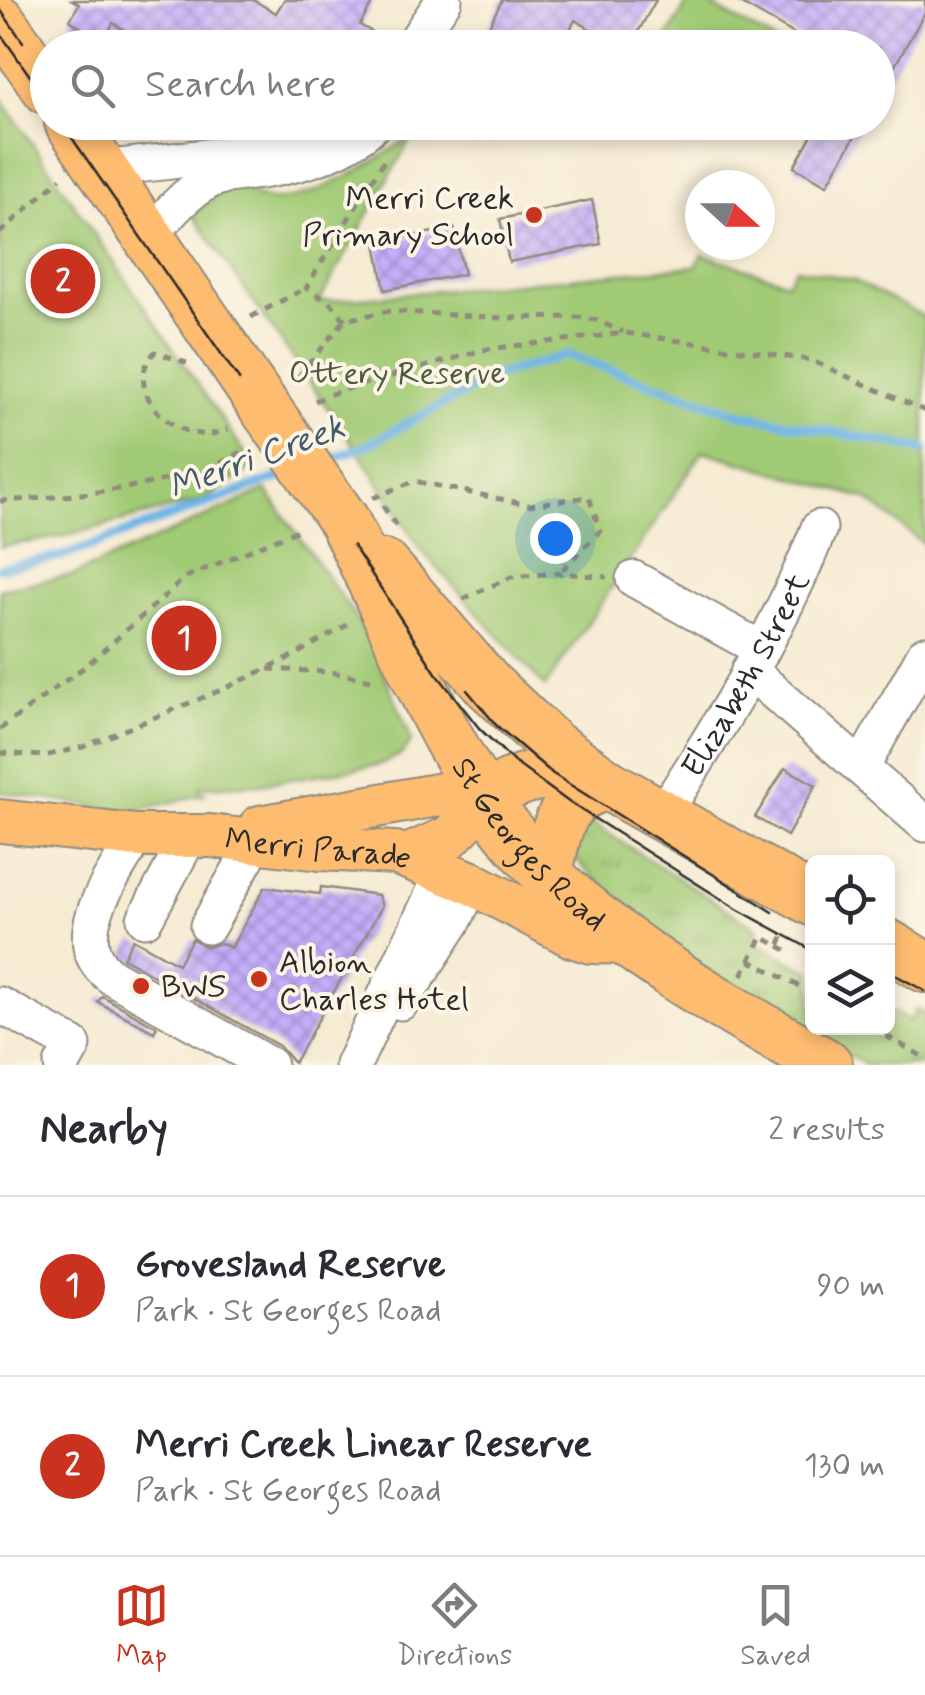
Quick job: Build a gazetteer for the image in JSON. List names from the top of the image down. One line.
{"streets":{"highway":["St Georges Road"],"main road":["Merri Parade"],"street":["Elizabeth Street"]},"crossings":[["Elizabeth Street","St Georges Road"],["St Georges Road","Merri Parade"]],"water":["Merri Creek"],"parks":["Ottery Reserve"],"places":["Merri Creek Primary School","Albion Charles Hotel","BWS"],"north":"right","page":{"search":"Search here","pins":["2","1"],"heading":["Nearby","2 results"],"list":[{"mark":"1","name":"Grovesland Reserve","note":"Park · St Georges Road","value":"90 m"},{"mark":"2","name":"Merri Creek Linear Reserve","note":"Park · St Georges Road","value":"130 m"}],"nav":["Map","Directions","Saved"]}}
